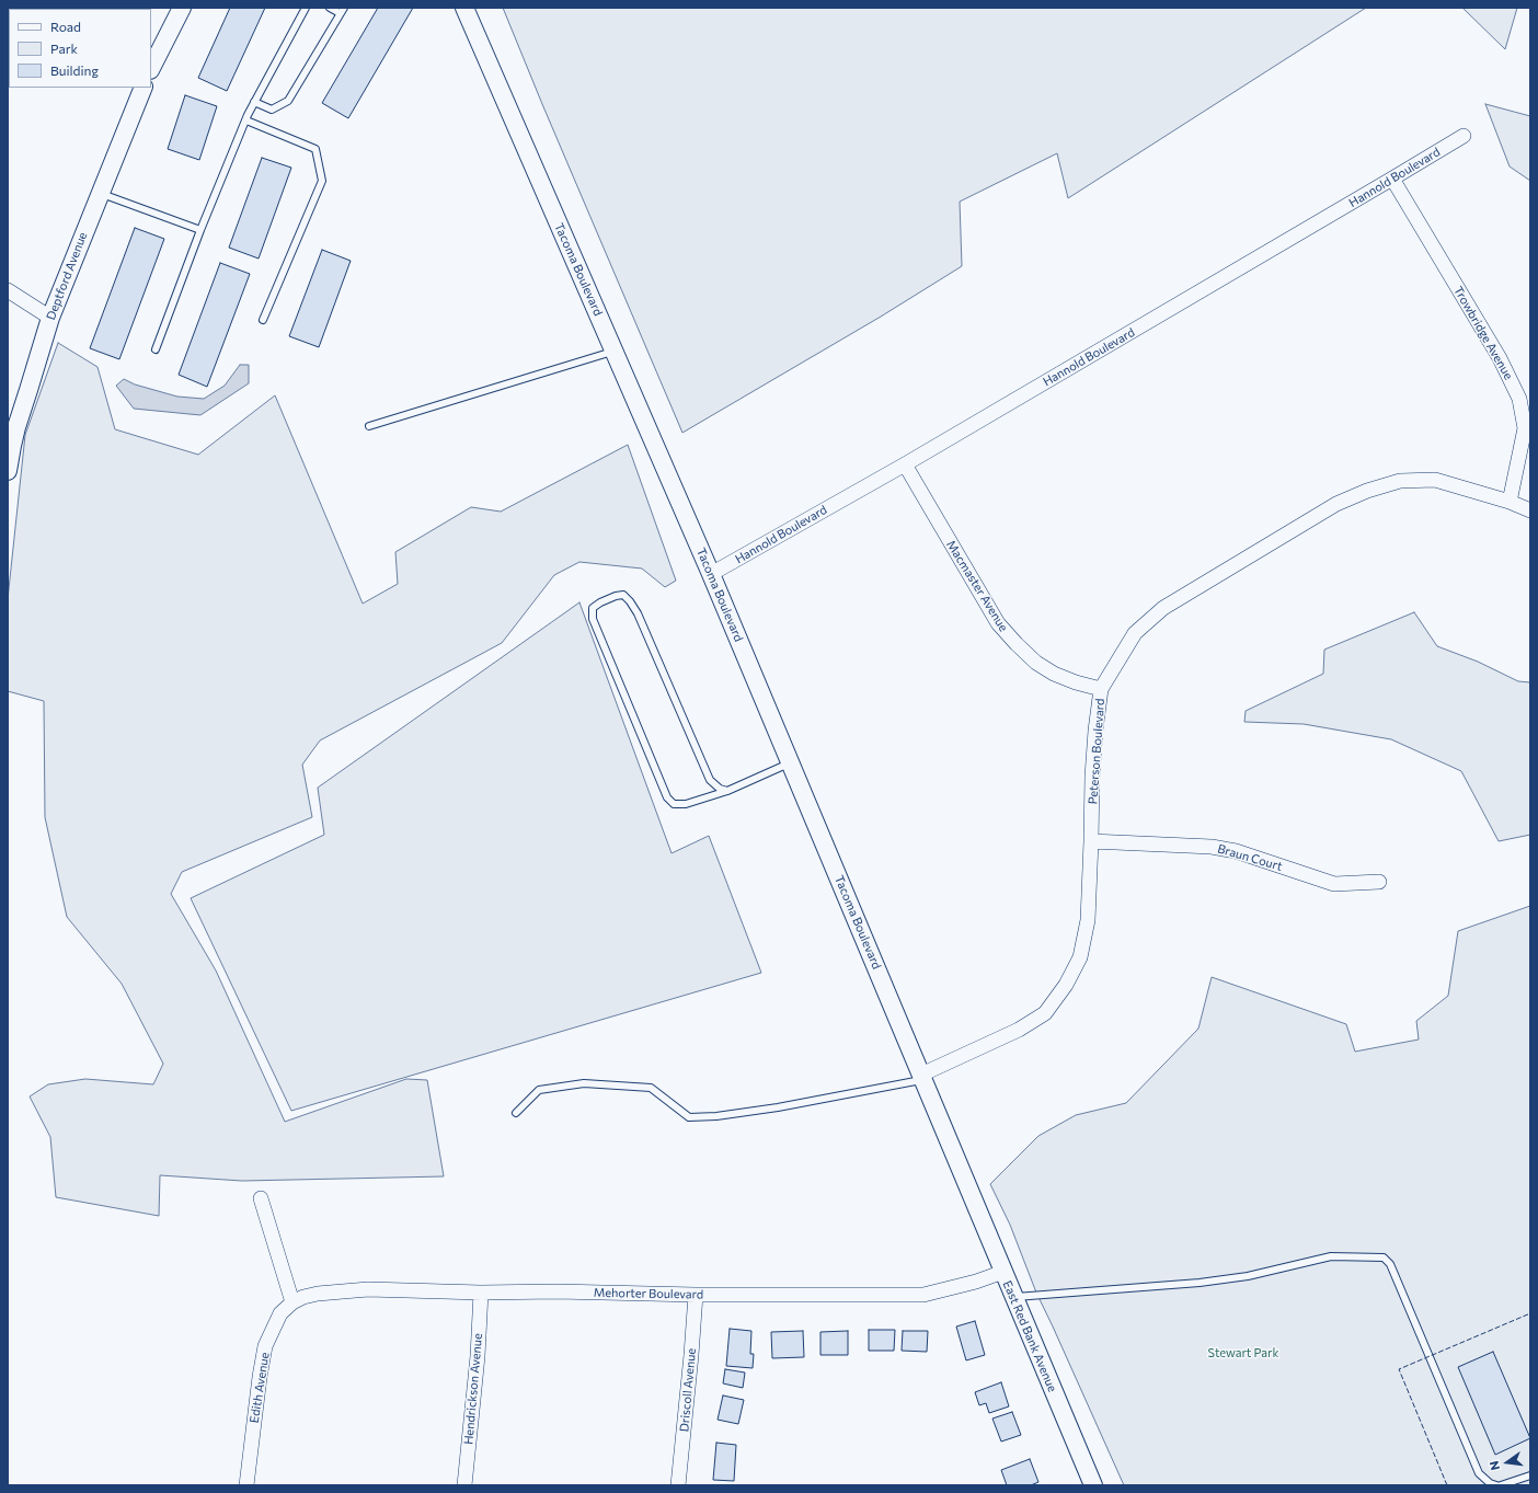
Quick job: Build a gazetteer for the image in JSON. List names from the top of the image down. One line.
{"streets":{"street":["Hannold Boulevard","Tacoma Boulevard","Deptford Avenue","Trowbridge Avenue","Macmaster Avenue","Peterson Boulevard","Braun Court","Mehorter Boulevard","East Red Bank Avenue","Edith Avenue","Hendrickson Avenue","Driscoll Avenue"]},"crossings":[["Hannold Boulevard","Tacoma Boulevard"],["Hannold Boulevard","Trowbridge Avenue"],["Hannold Boulevard","Macmaster Avenue"],["Tacoma Boulevard","Peterson Boulevard"],["Tacoma Boulevard","East Red Bank Avenue"],["Trowbridge Avenue","Peterson Boulevard"],["Macmaster Avenue","Peterson Boulevard"],["Peterson Boulevard","Braun Court"],["Mehorter Boulevard","East Red Bank Avenue"],["Mehorter Boulevard","Edith Avenue"],["Mehorter Boulevard","Hendrickson Avenue"],["Mehorter Boulevard","Driscoll Avenue"]],"parks":["Stewart Park"],"legend":["Road","Park","Building"],"north":"left"}
